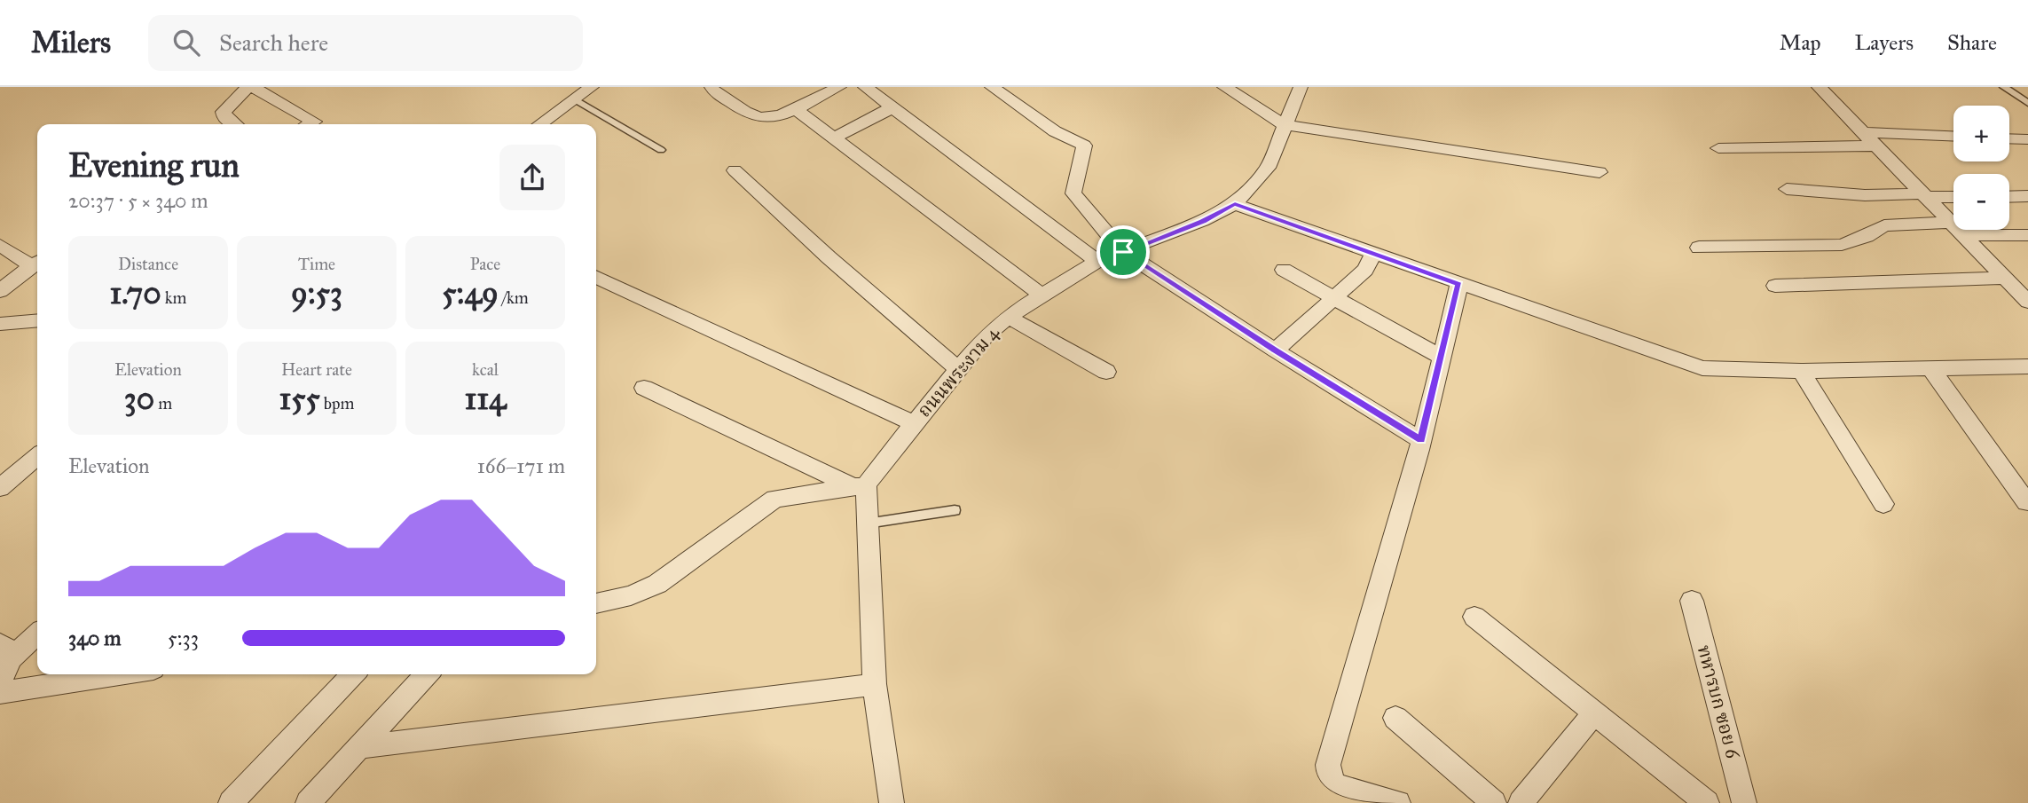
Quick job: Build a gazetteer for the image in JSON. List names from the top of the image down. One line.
{"streets":{"street":["ถนนพระงาม 4","ทหารบก ซอย 6"]},"page":{"header":"Milers","search":"Search here","nav":["Map","Layers","Share"],"map_buttons":["+","−"],"heading":["Evening run","20:37 · 5 × 340 m"],"stats":[["Distance","1.70 km"],["Time","9:53"],["Pace","5:49 /km"],["Elevation","30 m"],["Heart rate","155 bpm"],["kcal","114"]],"chart":["Elevation","166–171 m"],"list":[{"name":"340 m","note":"5:33"}]}}
